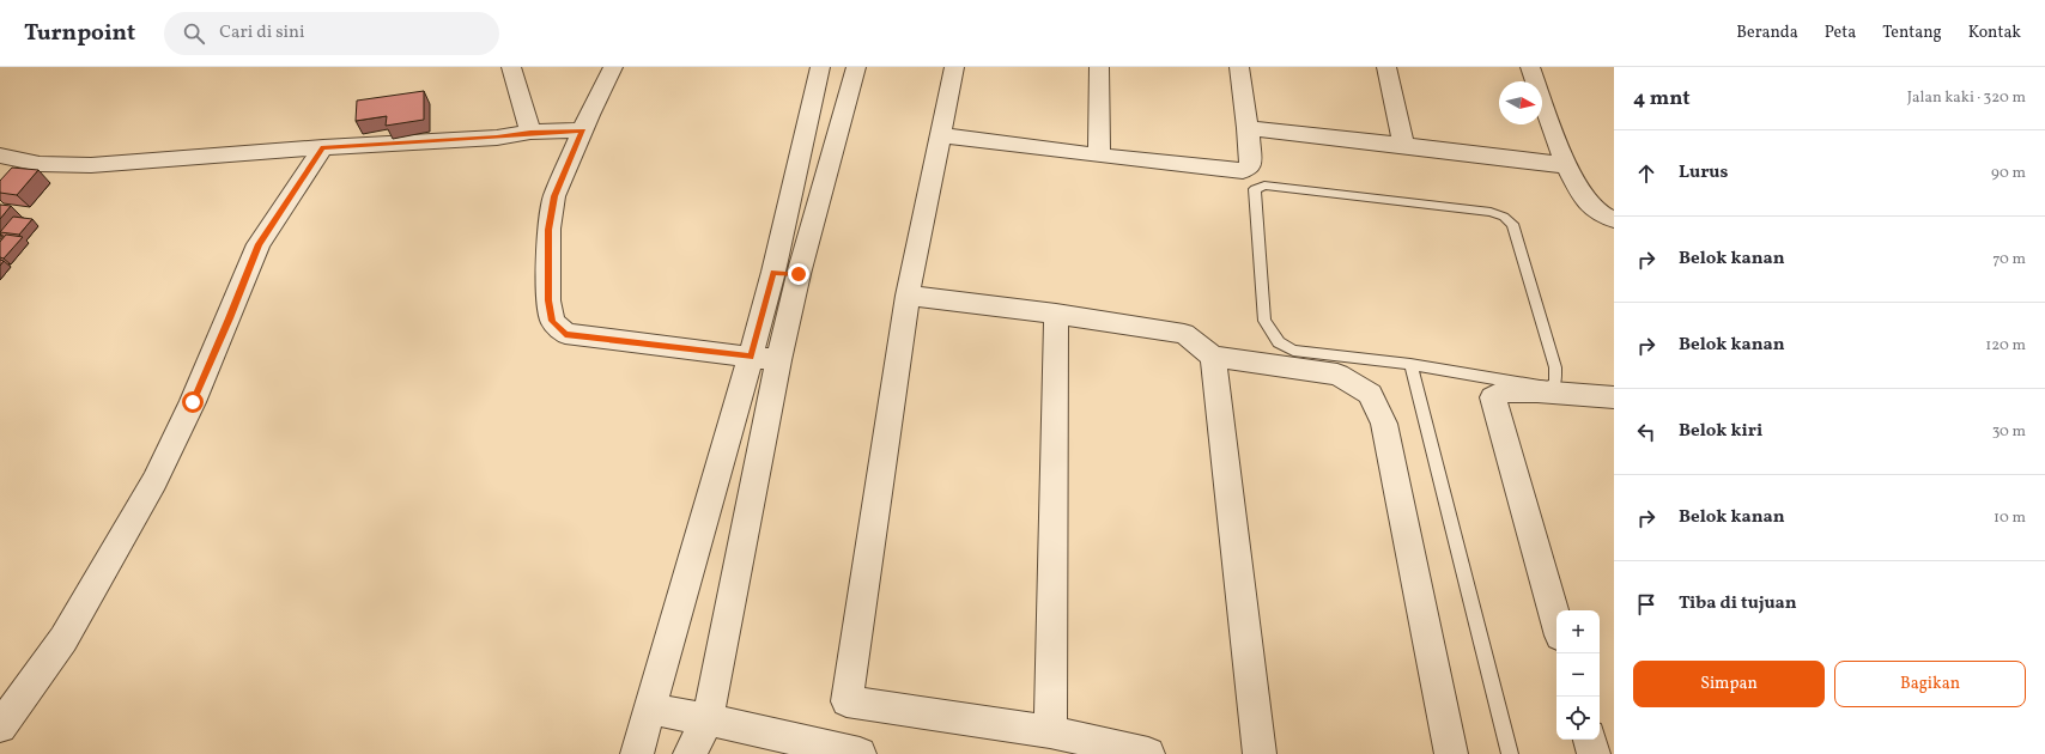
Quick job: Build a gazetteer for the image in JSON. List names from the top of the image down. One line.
{"north":"right","page":{"header":"Turnpoint","search":"Cari di sini","nav":["Beranda","Peta","Tentang","Kontak"],"heading":["4 mnt","Jalan kaki · 320 m"],"list":[["Lurus","90 m"],["Belok kanan","70 m"],["Belok kanan","120 m"],["Belok kiri","30 m"],["Belok kanan","10 m"],"Tiba di tujuan"],"map_buttons":["+","−"],"buttons":["Simpan","Bagikan"]}}
